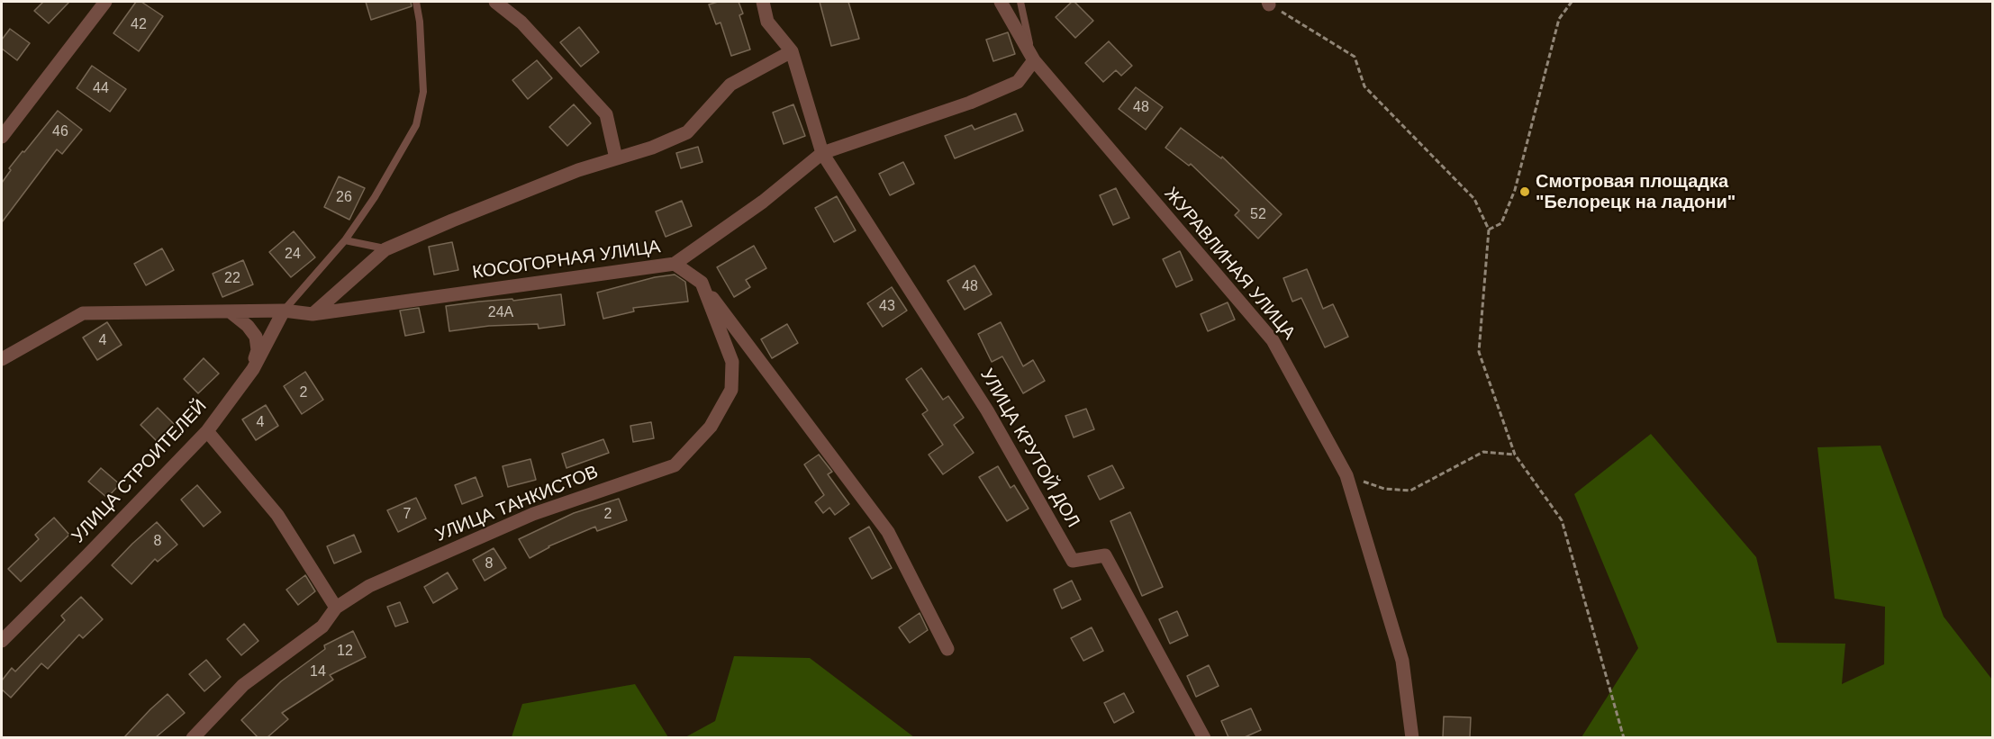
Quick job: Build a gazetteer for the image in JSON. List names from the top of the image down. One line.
{"streets":{"street":["КОСОГОРНАЯ УЛИЦА","ЖУРАВЛИНАЯ УЛИЦА","УЛИЦА КРУТОЙ ДОЛ","УЛИЦА СТРОИТЕЛЕЙ","УЛИЦА ТАНКИСТОВ"]},"crossings":[["КОСОГОРНАЯ УЛИЦА","УЛИЦА КРУТОЙ ДОЛ"],["КОСОГОРНАЯ УЛИЦА","УЛИЦА СТРОИТЕЛЕЙ"]],"places":["Смотровая площадка \"Белорецк на ладони\""],"house_numbers":["42","44","48","46","26","52","24","22","48","43","24А","4","2","4","7","2","8","8","12","14"]}
